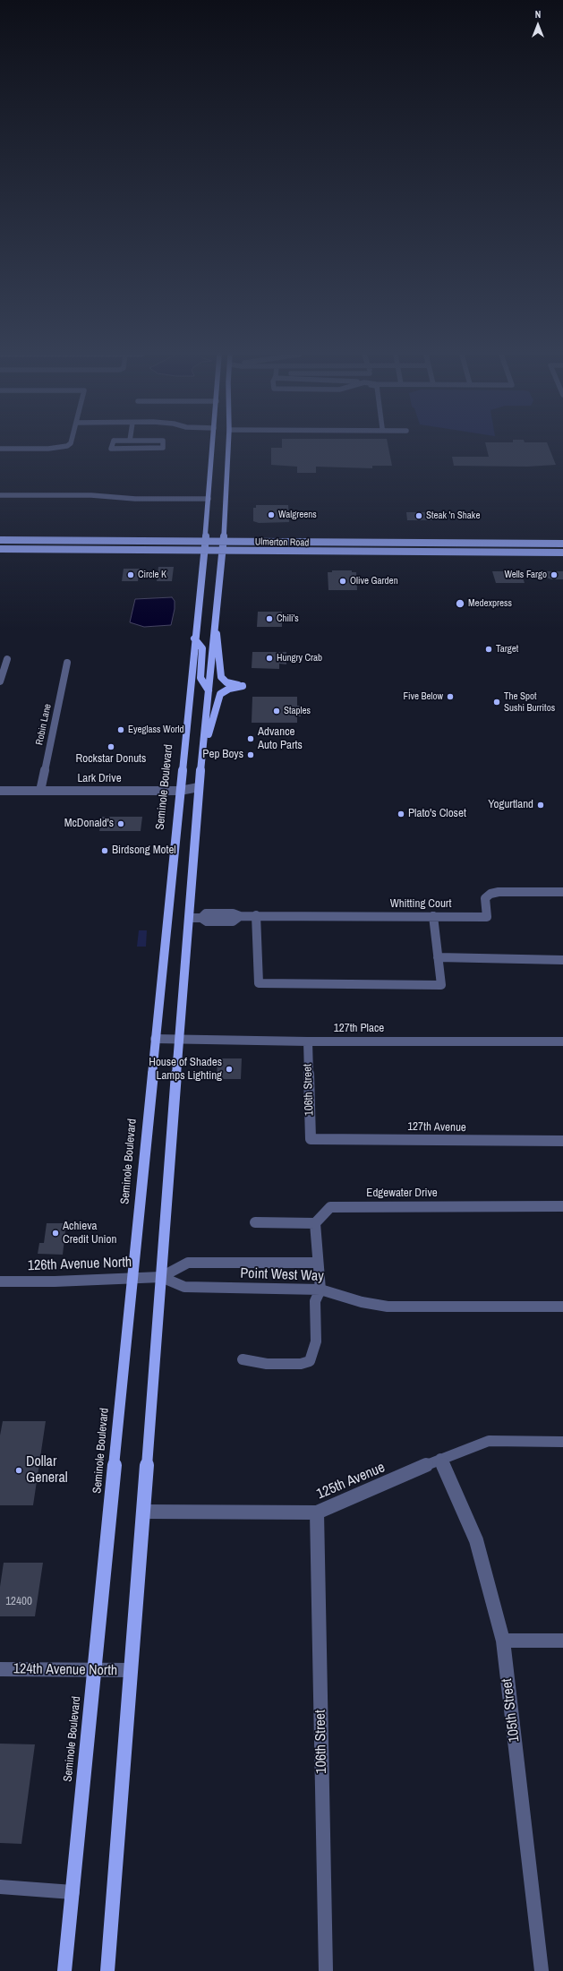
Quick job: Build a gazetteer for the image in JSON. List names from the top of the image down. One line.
{"streets":{"main road":["Ulmerton Road","Seminole Boulevard"],"street":["Robin Lane","Lark Drive","Whitting Court","127th Place","106th Street","127th Avenue","Edgewater Drive","126th Avenue North","Point West Way","125th Avenue","124th Avenue North","105th Street"]},"crossings":[["Ulmerton Road","Seminole Boulevard"],["Robin Lane","Lark Drive"],["Lark Drive","Seminole Boulevard"],["Seminole Boulevard","Whitting Court"],["Seminole Boulevard","127th Place"],["Seminole Boulevard","126th Avenue North"],["Seminole Boulevard","Point West Way"],["Seminole Boulevard","125th Avenue"],["Seminole Boulevard","124th Avenue North"],["127th Place","106th Street"],["106th Street","127th Avenue"],["106th Street","125th Avenue"],["126th Avenue North","Point West Way"],["125th Avenue","105th Street"]],"places":["Walgreens","Steak 'n Shake","Circle K","Wells Fargo","Olive Garden","Medexpress","Chili's","Target","Hungry Crab","Five Below","The Spot Sushi Burritos","Staples","Eyeglass World","Advance Auto Parts","Rockstar Donuts","Pep Boys","Yogurtland","Plato's Closet","McDonald's","Birdsong Motel","House of Shades Lamps Lighting","Achieva Credit Union","Dollar General"],"house_numbers":["12400"],"north":"top"}
